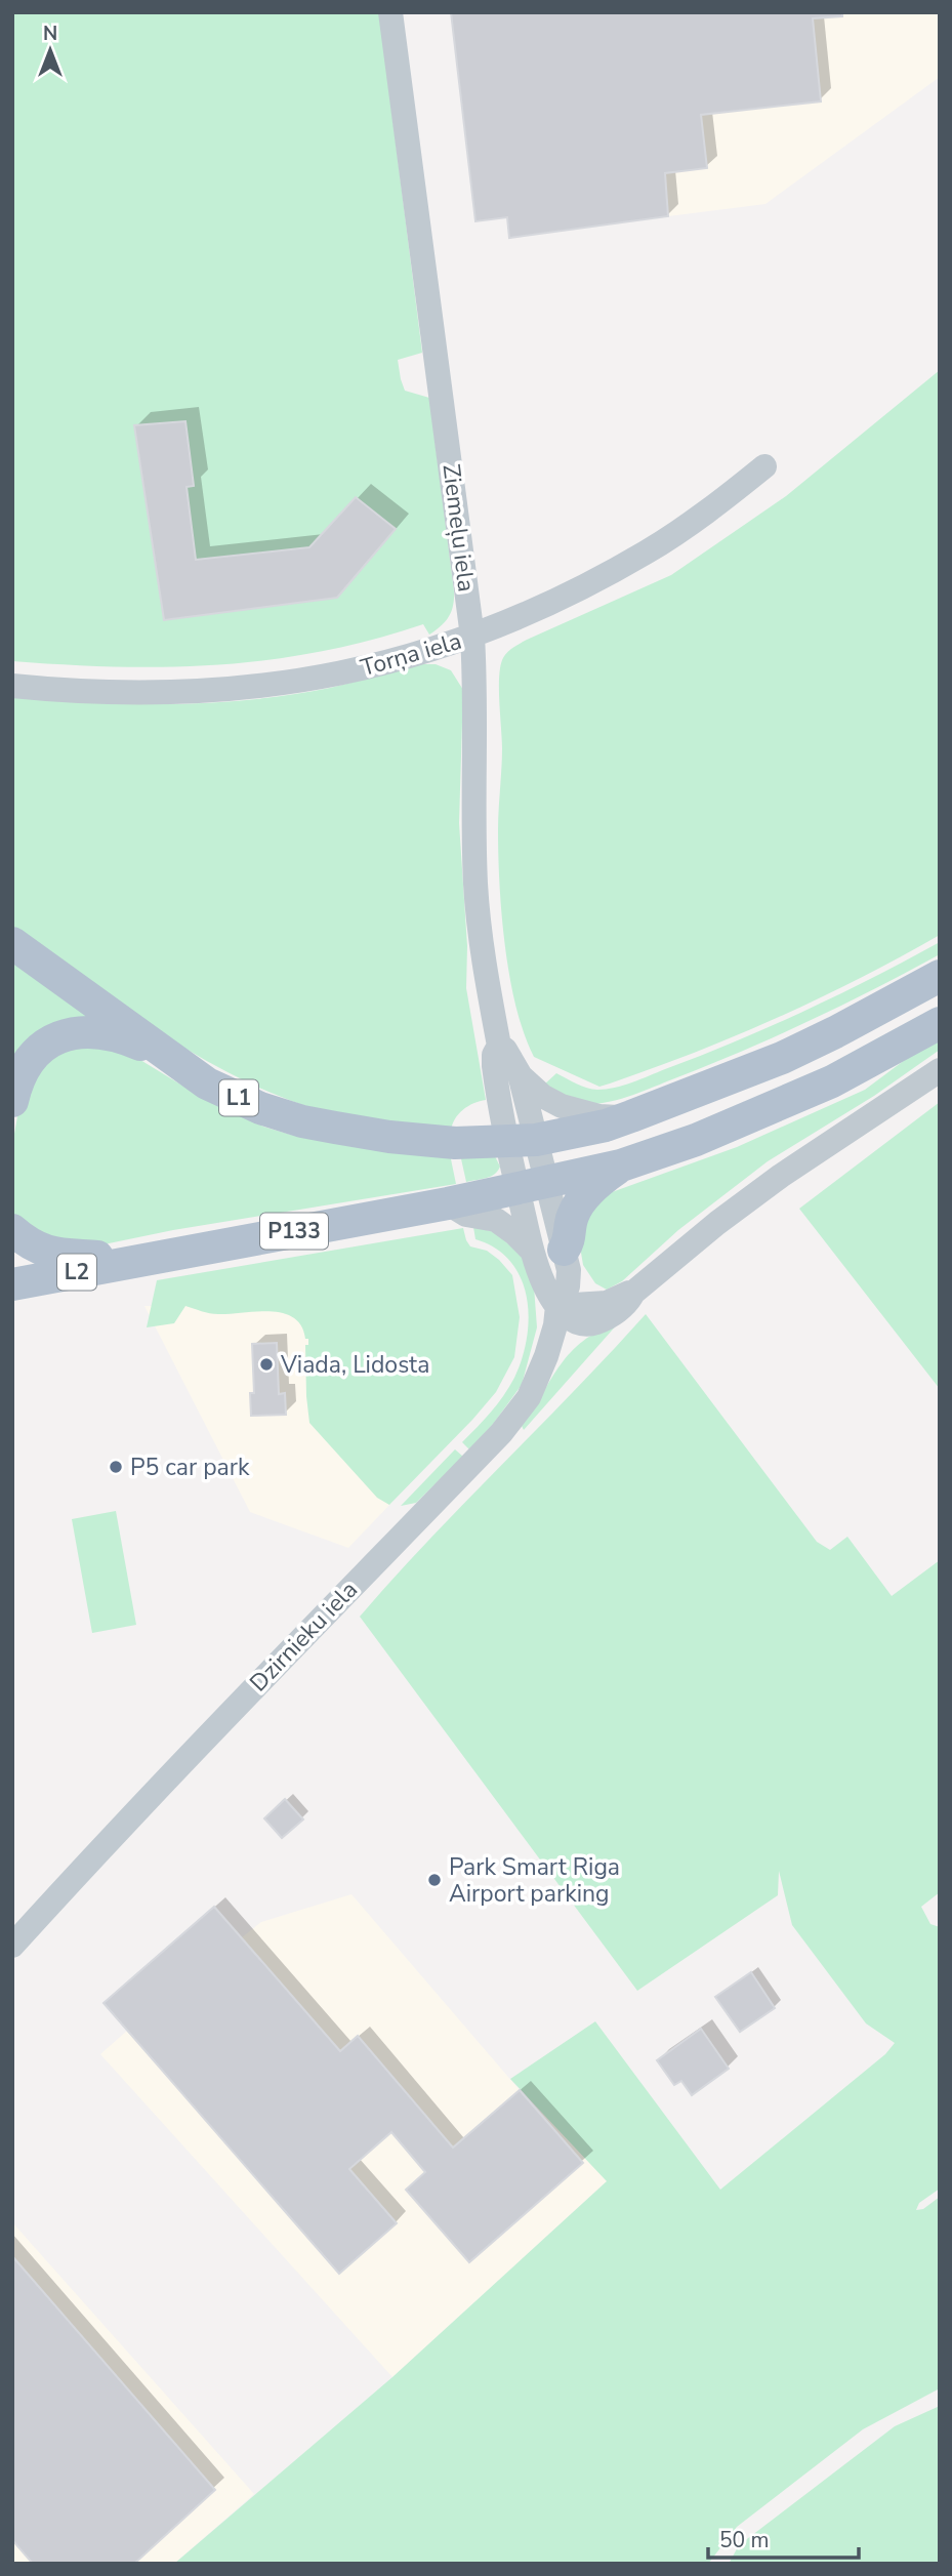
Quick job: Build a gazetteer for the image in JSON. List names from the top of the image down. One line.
{"streets":{"main road":["L1","P133","L2"],"street":["Ziemeļu iela","Torņa iela","Dzirnieku iela"]},"crossings":[["Ziemeļu iela","Torņa iela"],["Ziemeļu iela","L1"],["Ziemeļu iela","Dzirnieku iela"],["L1","Dzirnieku iela"],["P133","L2"],["P133","Dzirnieku iela"]],"places":["Viada, Lidosta","P5 car park","Park Smart Riga Airport parking"],"scale_bar":"50 m","north":"top"}
